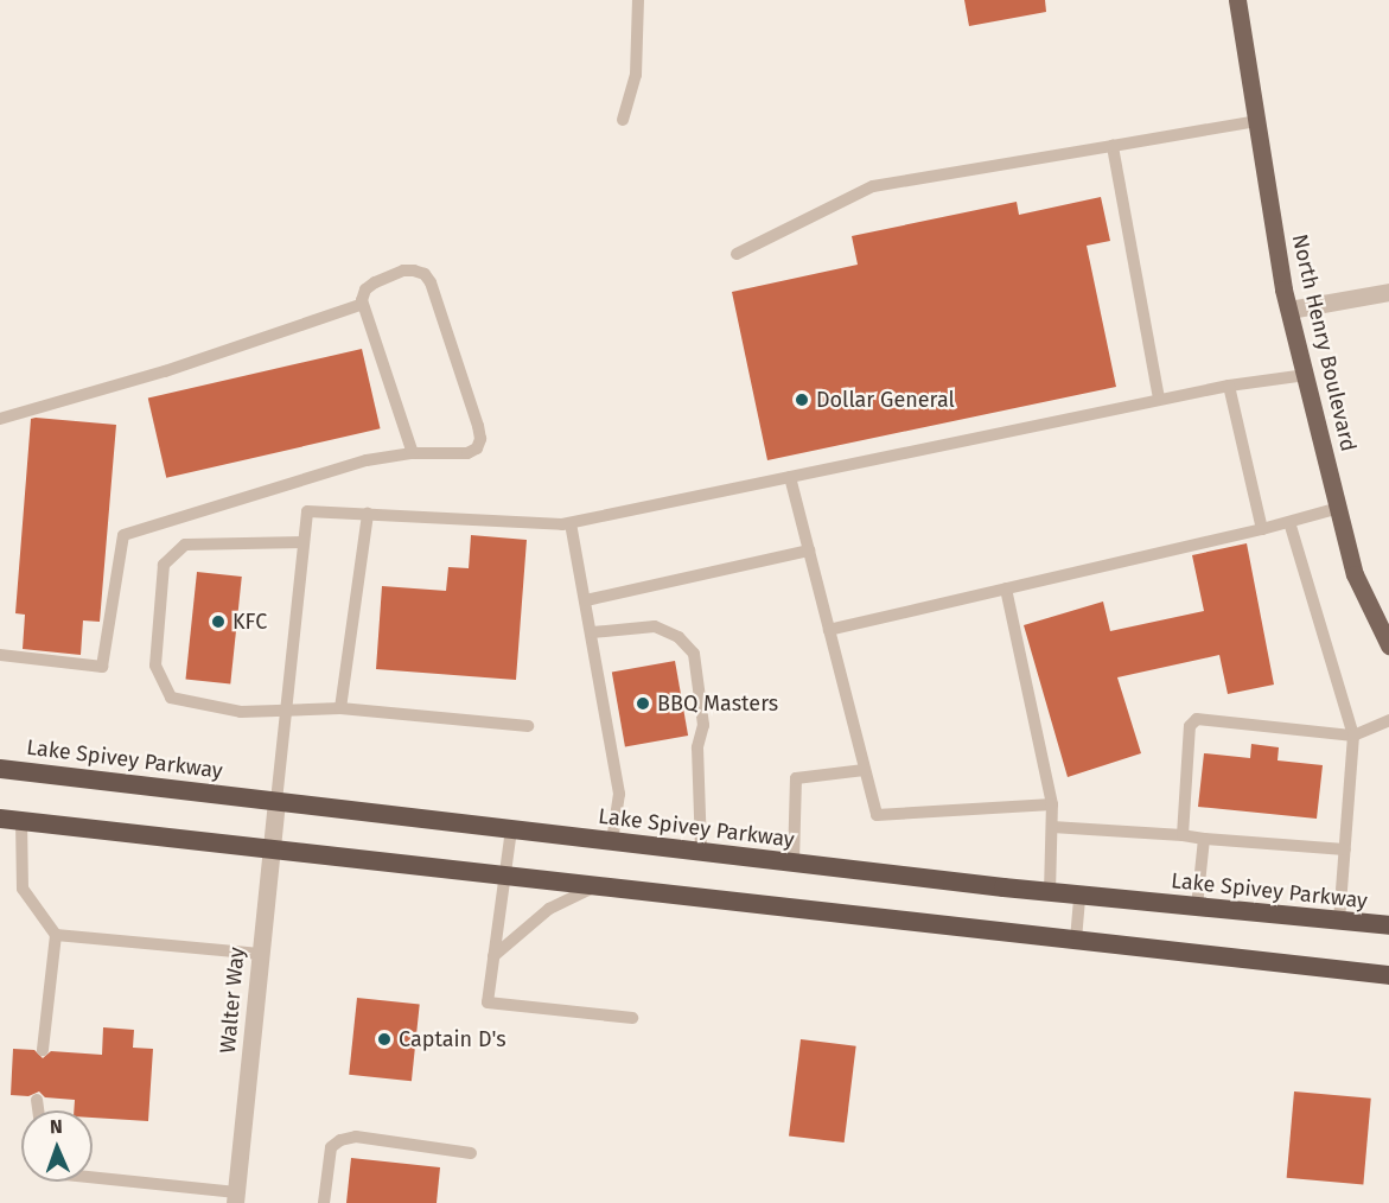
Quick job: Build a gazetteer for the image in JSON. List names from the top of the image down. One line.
{"streets":{"highway":["Lake Spivey Parkway"],"main road":["North Henry Boulevard"],"street":["Walter Way"]},"crossings":[["Lake Spivey Parkway","Walter Way"]],"places":["Dollar General","KFC","BBQ Masters","Captain D's"],"north":"top"}
